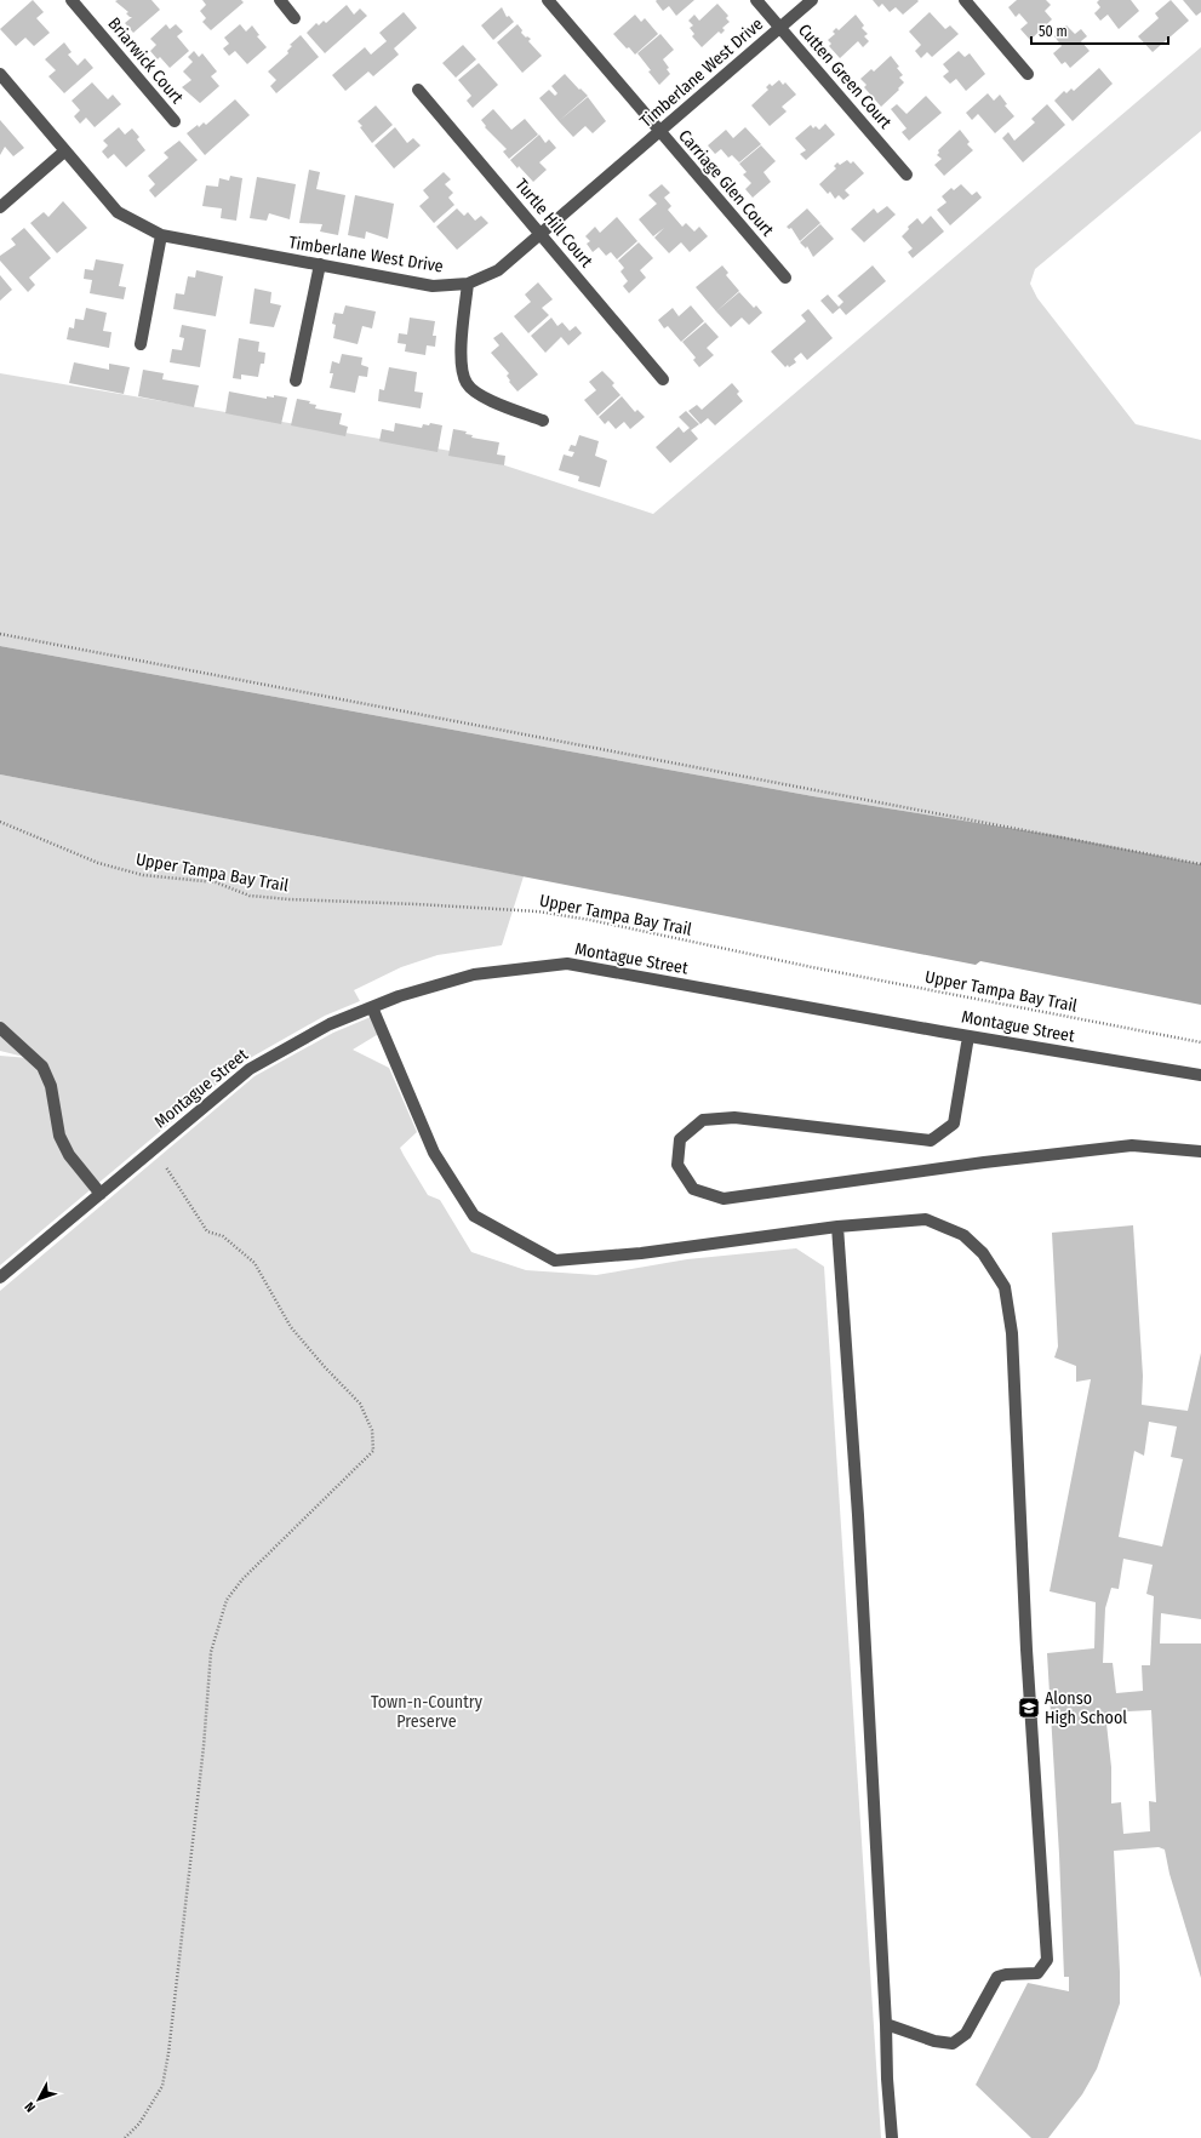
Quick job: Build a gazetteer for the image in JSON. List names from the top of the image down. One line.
{"streets":{"street":["Briarwick Court","Timberlane West Drive","Cutten Green Court","Carriage Glen Court","Turtle Hill Court","Montague Street"],"path":["Upper Tampa Bay Trail"]},"crossings":[["Timberlane West Drive","Cutten Green Court"],["Timberlane West Drive","Carriage Glen Court"],["Timberlane West Drive","Turtle Hill Court"]],"parks":["Town-n-Country Preserve"],"places":{"school or university":["Alonso High School"]},"scale_bar":"50 m","north":"bottom left"}
